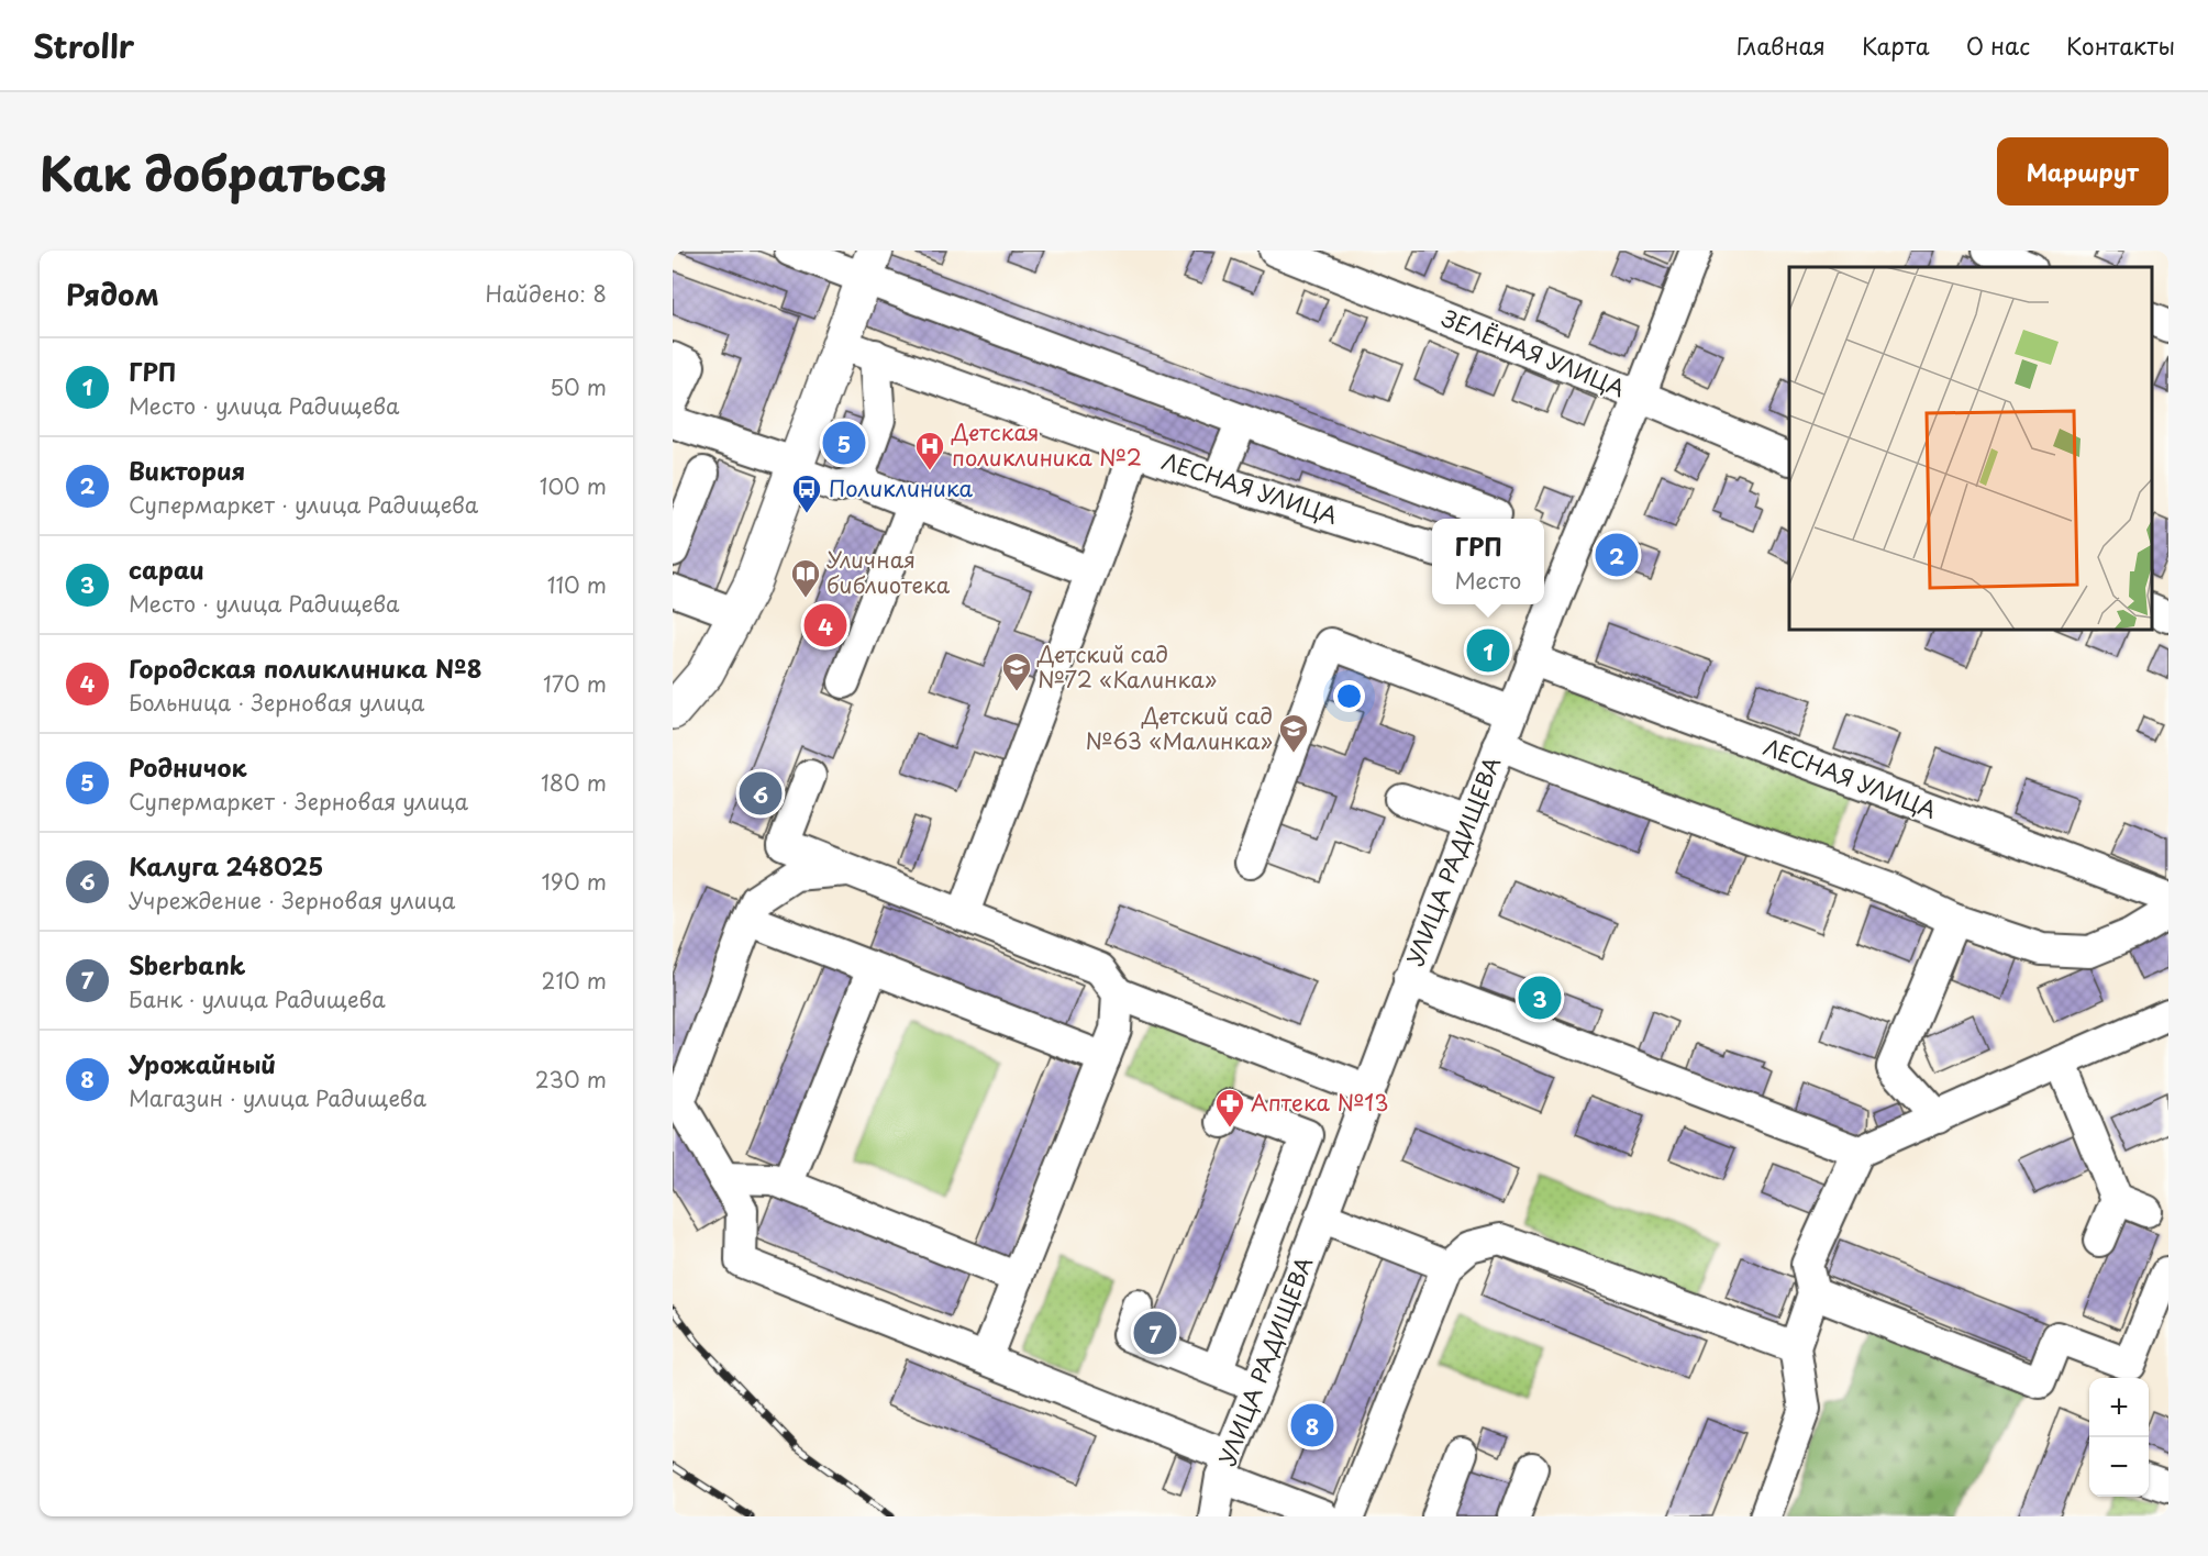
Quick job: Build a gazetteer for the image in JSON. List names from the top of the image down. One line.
{"streets":{"street":["ЗЕЛЁНАЯ УЛИЦА","ЛЕСНАЯ УЛИЦА","УЛИЦА РАДИЩЕВА"]},"crossings":[["ЗЕЛЁНАЯ УЛИЦА","УЛИЦА РАДИЩЕВА"],["ЛЕСНАЯ УЛИЦА","УЛИЦА РАДИЩЕВА"]],"places":{"hospital":["Детская поликлиника №2"],"bus stop":["Поликлиника"],"library":["Уличная библиотека"],"school or university":["Детский сад №72 «Калинка»","Детский сад №63 «Малинка»"],"pharmacy":["Аптека №13"]},"page":{"header":"Strollr","nav":["Главная","Карта","О нас","Контакты"],"title":"Как добраться","buttons":"Маршрут","heading":["Рядом","Найдено: 8"],"list":[{"mark":"1","name":"ГРП","note":"Место · улица Радищева","value":"50 m"},{"mark":"2","name":"Виктория","note":"Супермаркет · улица Радищева","value":"100 m"},{"mark":"3","name":"сараи","note":"Место · улица Радищева","value":"110 m"},{"mark":"4","name":"Городская поликлиника №8","note":"Больница · Зерновая улица","value":"170 m"},{"mark":"5","name":"Родничок","note":"Супермаркет · Зерновая улица","value":"180 m"},{"mark":"6","name":"Калуга 248025","note":"Учреждение · Зерновая улица","value":"190 m"},{"mark":"7","name":"Sberbank","note":"Банк · улица Радищева","value":"210 m"},{"mark":"8","name":"Урожайный","note":"Магазин · улица Радищева","value":"230 m"}],"pins":["5","2","4","1","6","3","7","8"],"popup":["ГРП","Место"],"map_buttons":["+","−"]}}
